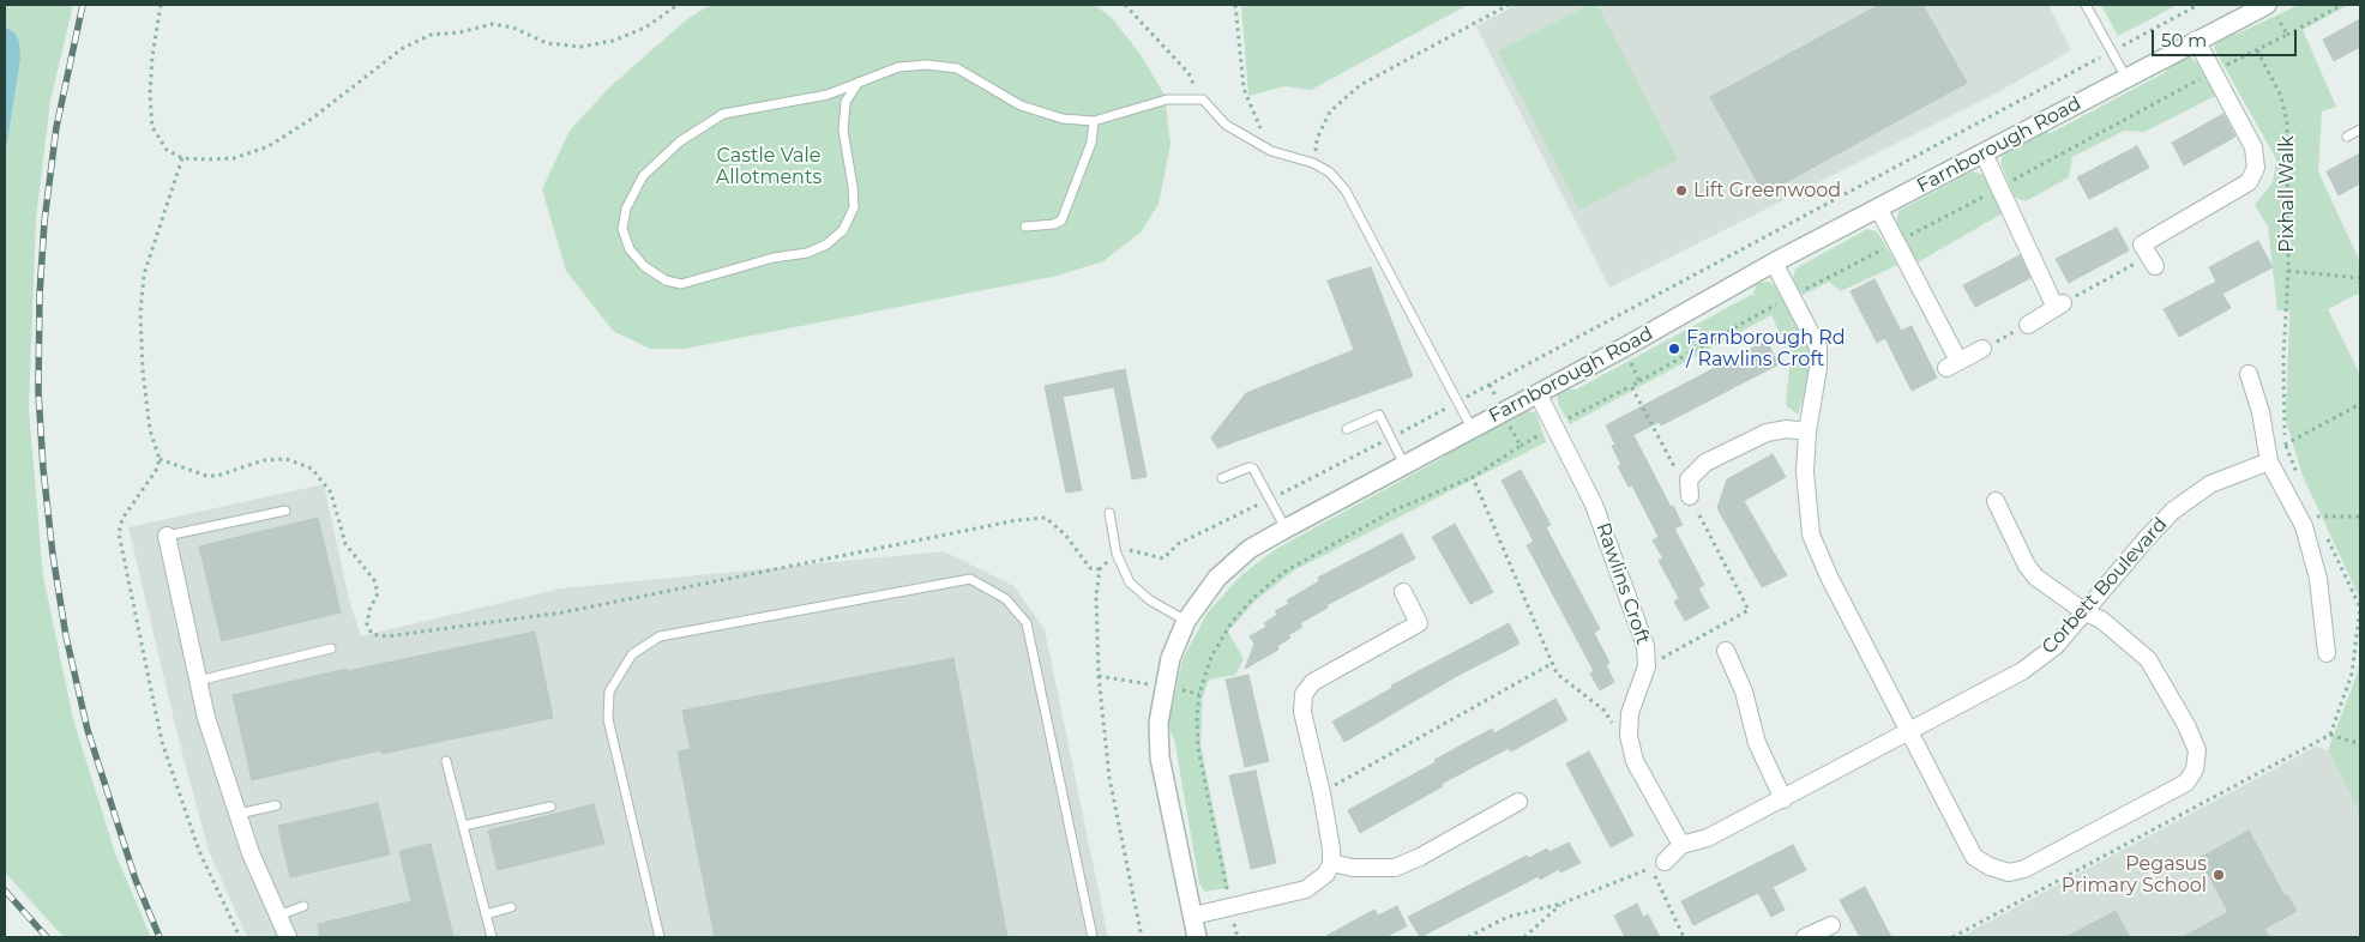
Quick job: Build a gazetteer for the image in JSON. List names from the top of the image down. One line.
{"streets":{"street":["Farnborough Road","Pixhall Walk","Rawlins Croft","Corbett Boulevard"]},"crossings":[["Farnborough Road","Pixhall Walk"],["Farnborough Road","Rawlins Croft"],["Rawlins Croft","Corbett Boulevard"]],"parks":["Castle Vale Allotments"],"places":["Lift Greenwood","Farnborough Rd / Rawlins Croft","Pegasus Primary School"],"scale_bar":"50 m"}
